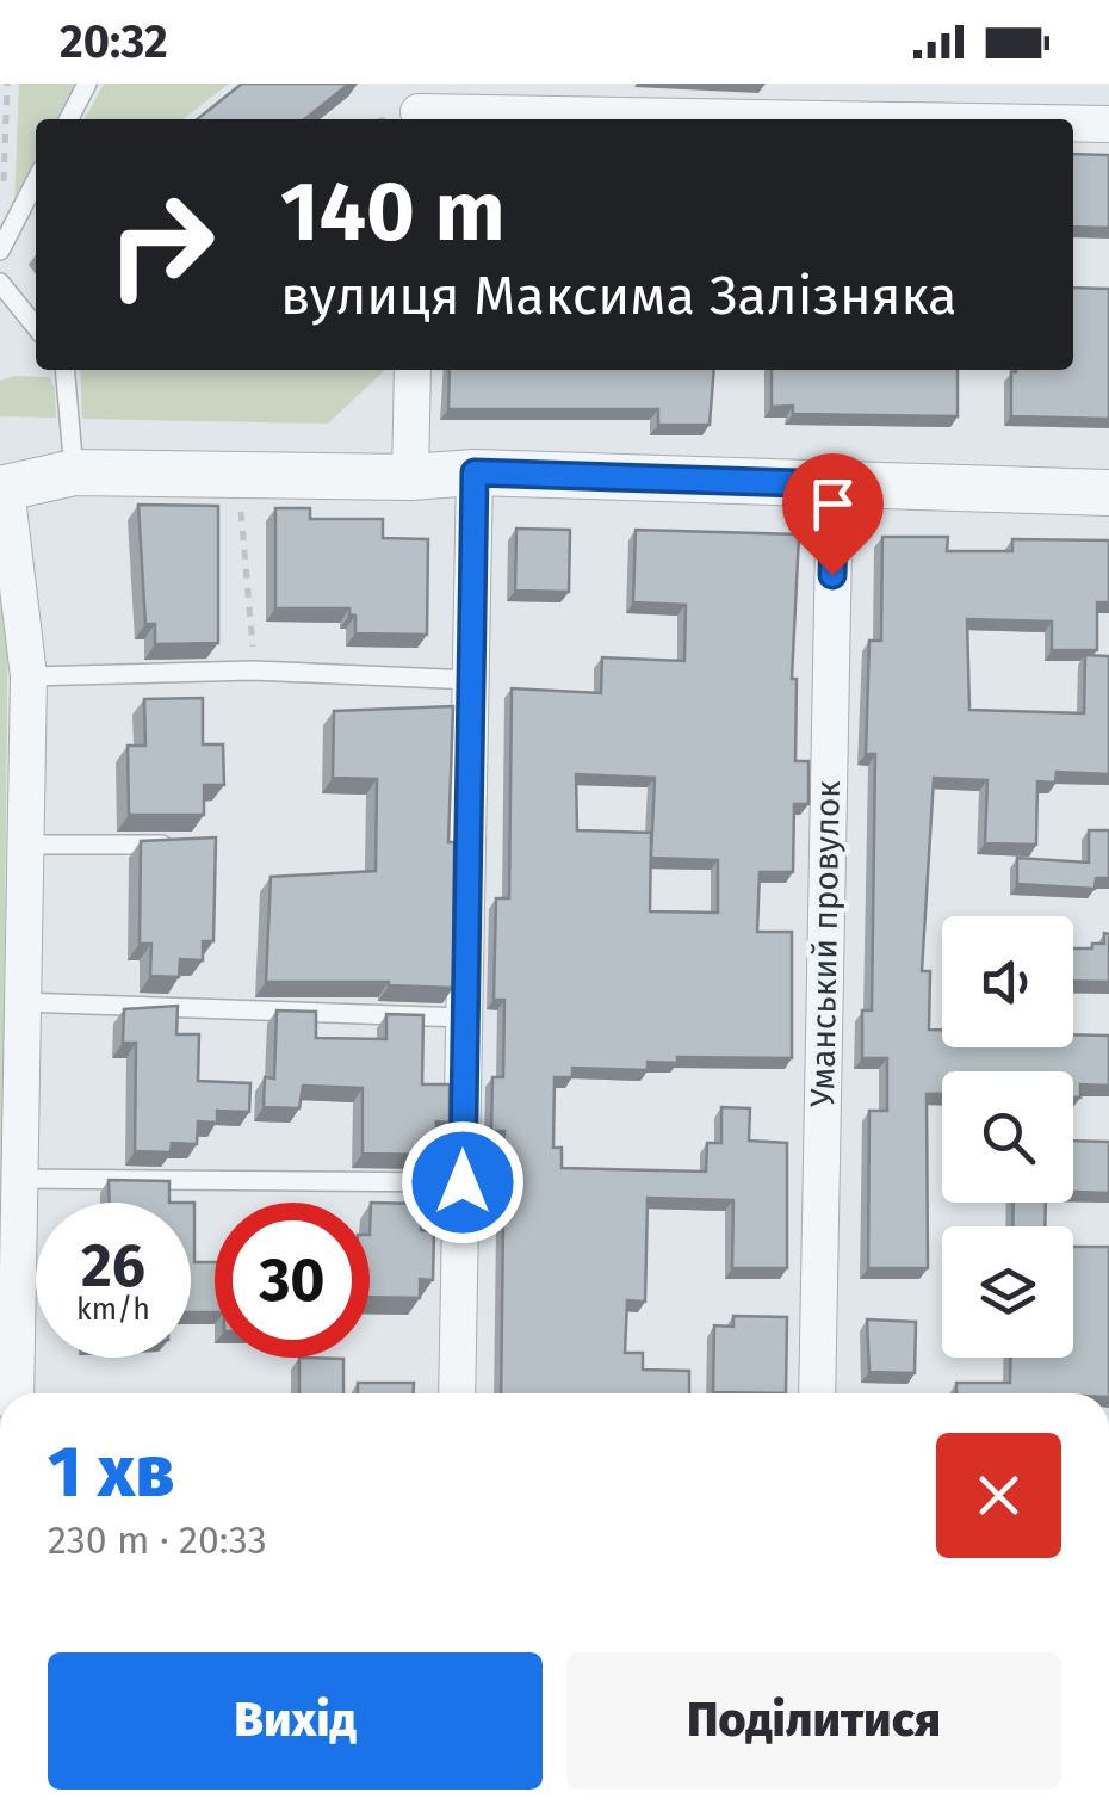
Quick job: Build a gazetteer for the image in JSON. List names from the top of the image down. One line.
{"streets":{"street":["Уманський провулок"]},"page":{"status":"20:32","turn":["140 m","вулиця Максима Залізняка"],"speed":"26 km/h","limit":"30","heading":["1 хв","230 m · 20:33"],"buttons":["Вихід","Поділитися"]}}
